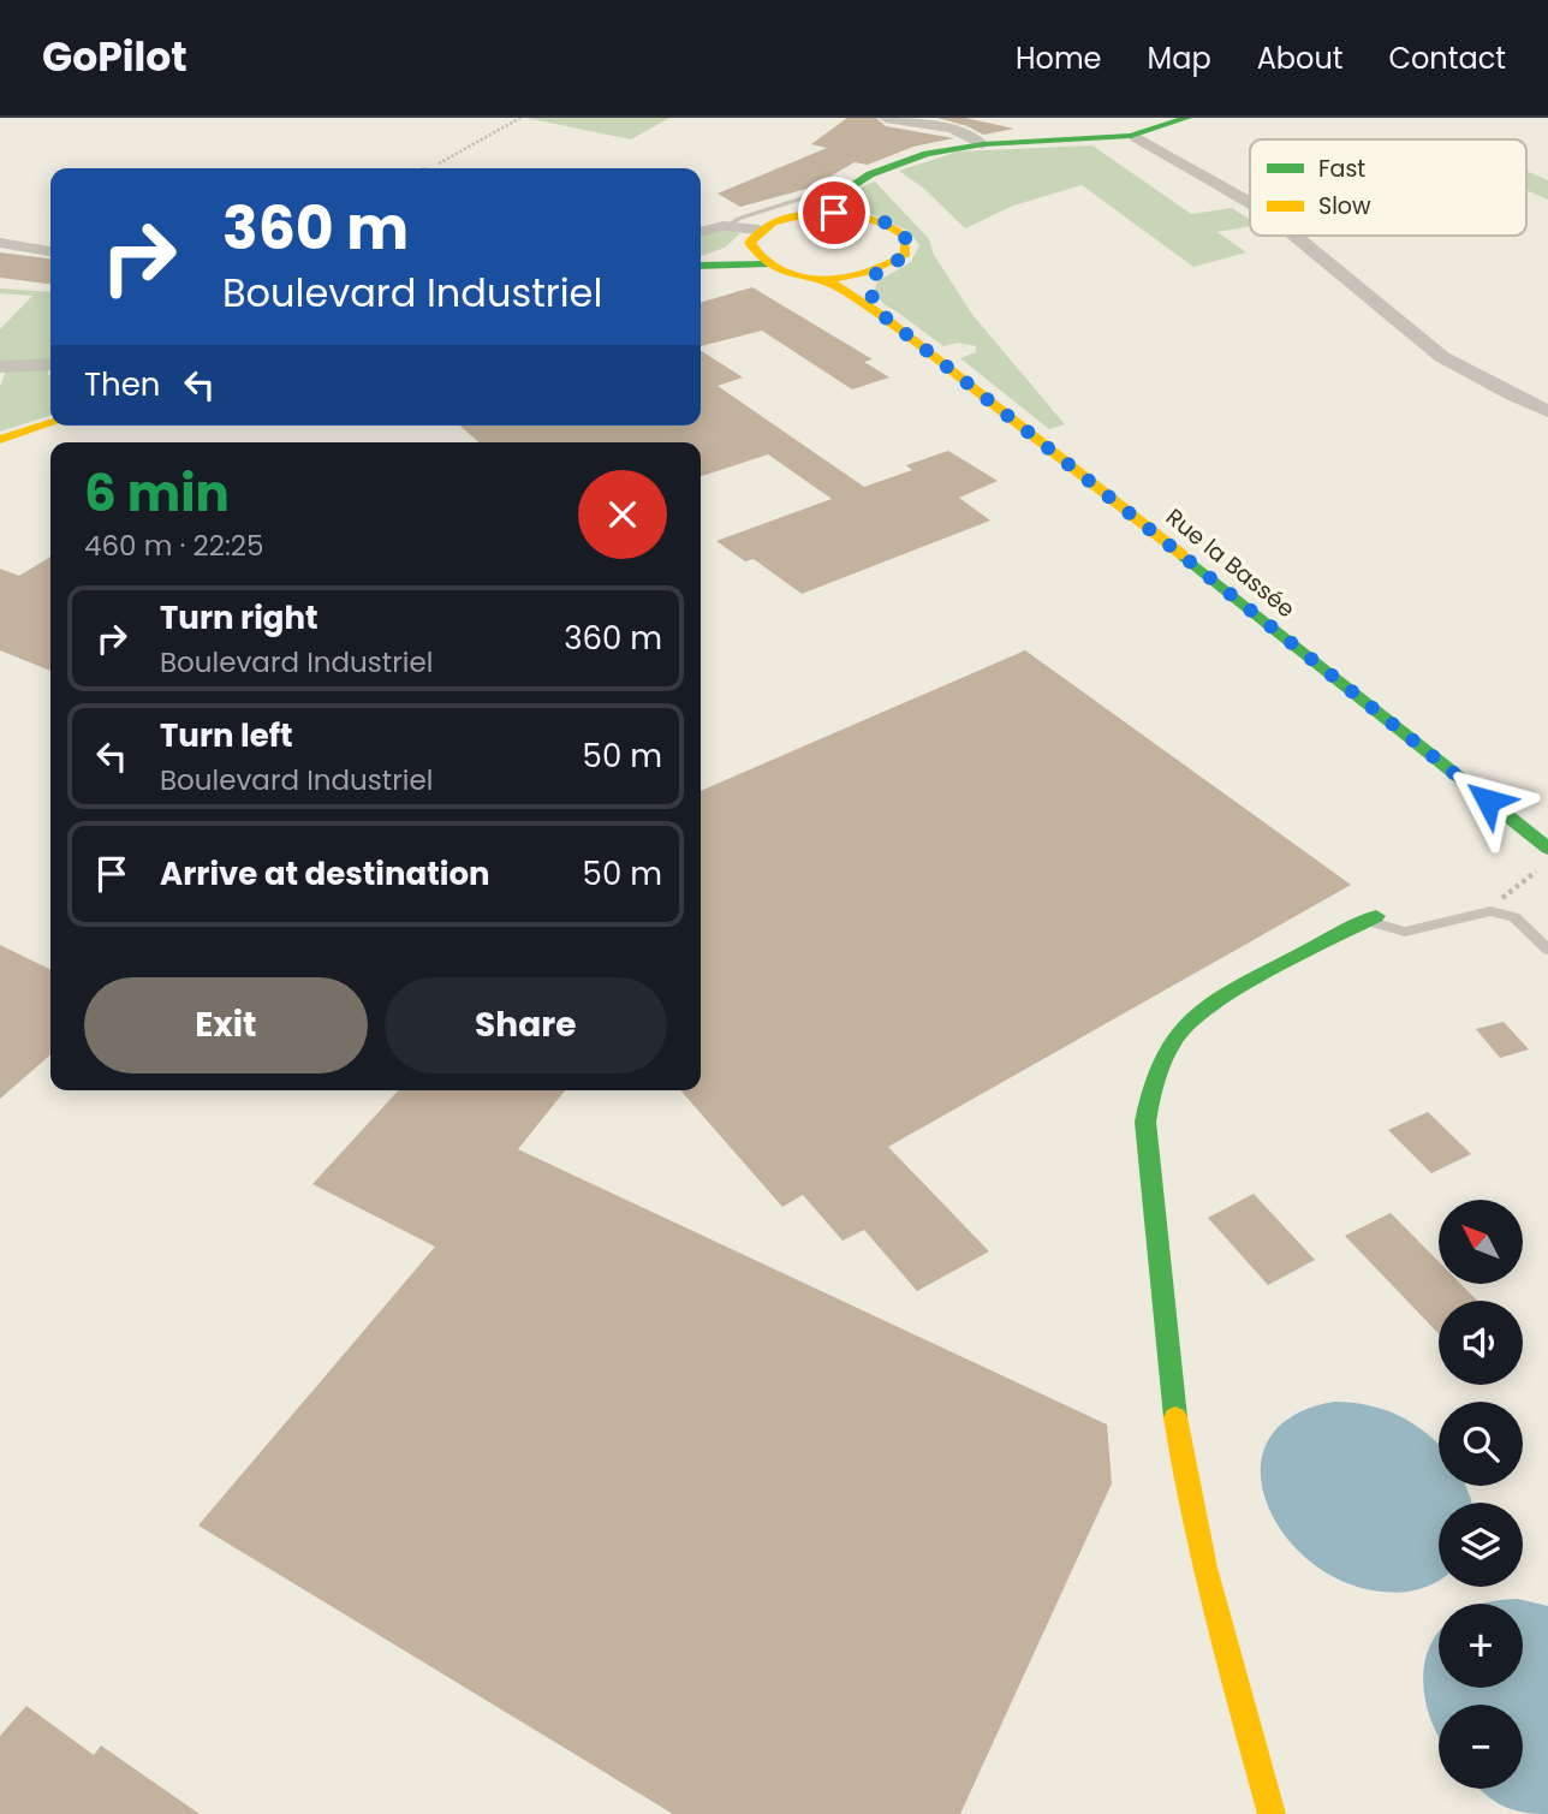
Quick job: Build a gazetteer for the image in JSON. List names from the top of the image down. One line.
{"streets":{"main road":["Rue la Bassée"]},"legend":["Fast","Slow"],"north":"top left","page":{"header":"GoPilot","nav":["Home","Map","About","Contact"],"turn":["360 m","Boulevard Industriel"],"then":"Then","heading":["6 min","460 m · 22:25"],"list":[{"name":"Turn right","note":"Boulevard Industriel","value":"360 m"},{"name":"Turn left","note":"Boulevard Industriel","value":"50 m"},{"name":"Arrive at destination","value":"50 m"}],"buttons":["Exit","Share"],"map_buttons":["+","−"]}}
